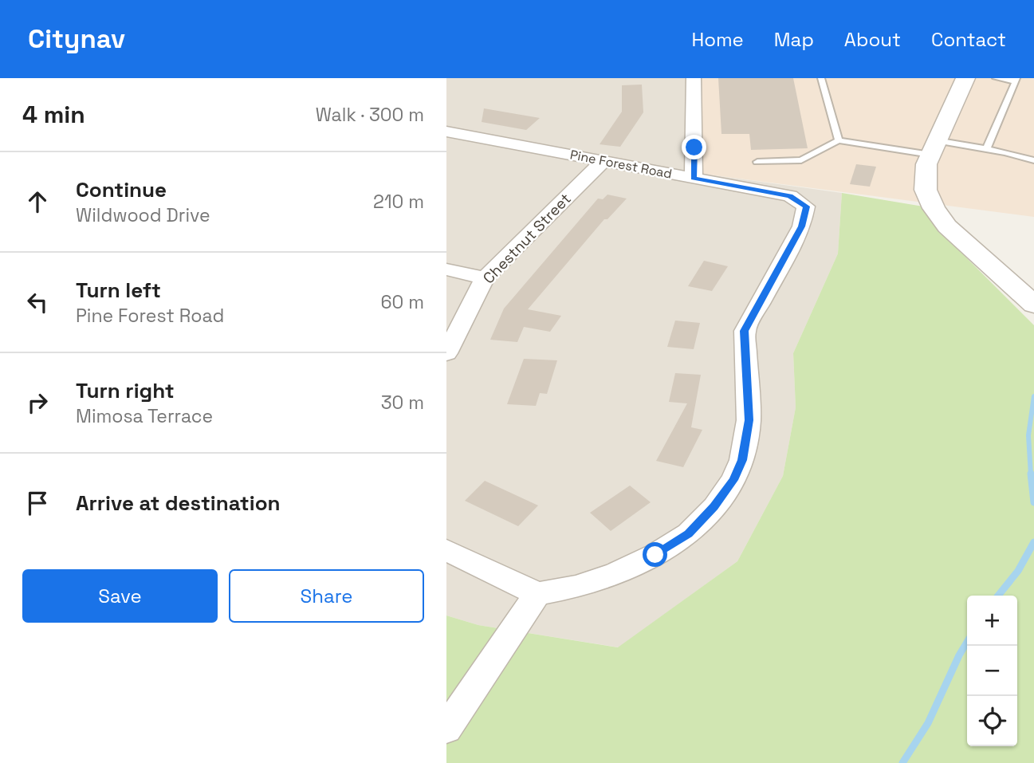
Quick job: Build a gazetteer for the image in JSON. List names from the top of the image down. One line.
{"streets":{"street":["Pine Forest Road","Chestnut Street"]},"crossings":[["Pine Forest Road","Chestnut Street"]],"page":{"header":"Citynav","nav":["Home","Map","About","Contact"],"heading":["4 min","Walk · 300 m"],"list":[["Continue","Wildwood Drive","210 m"],["Turn left","Pine Forest Road","60 m"],["Turn right","Mimosa Terrace","30 m"],"Arrive at destination"],"buttons":["Save","Share"],"map_buttons":["+","−"]}}
